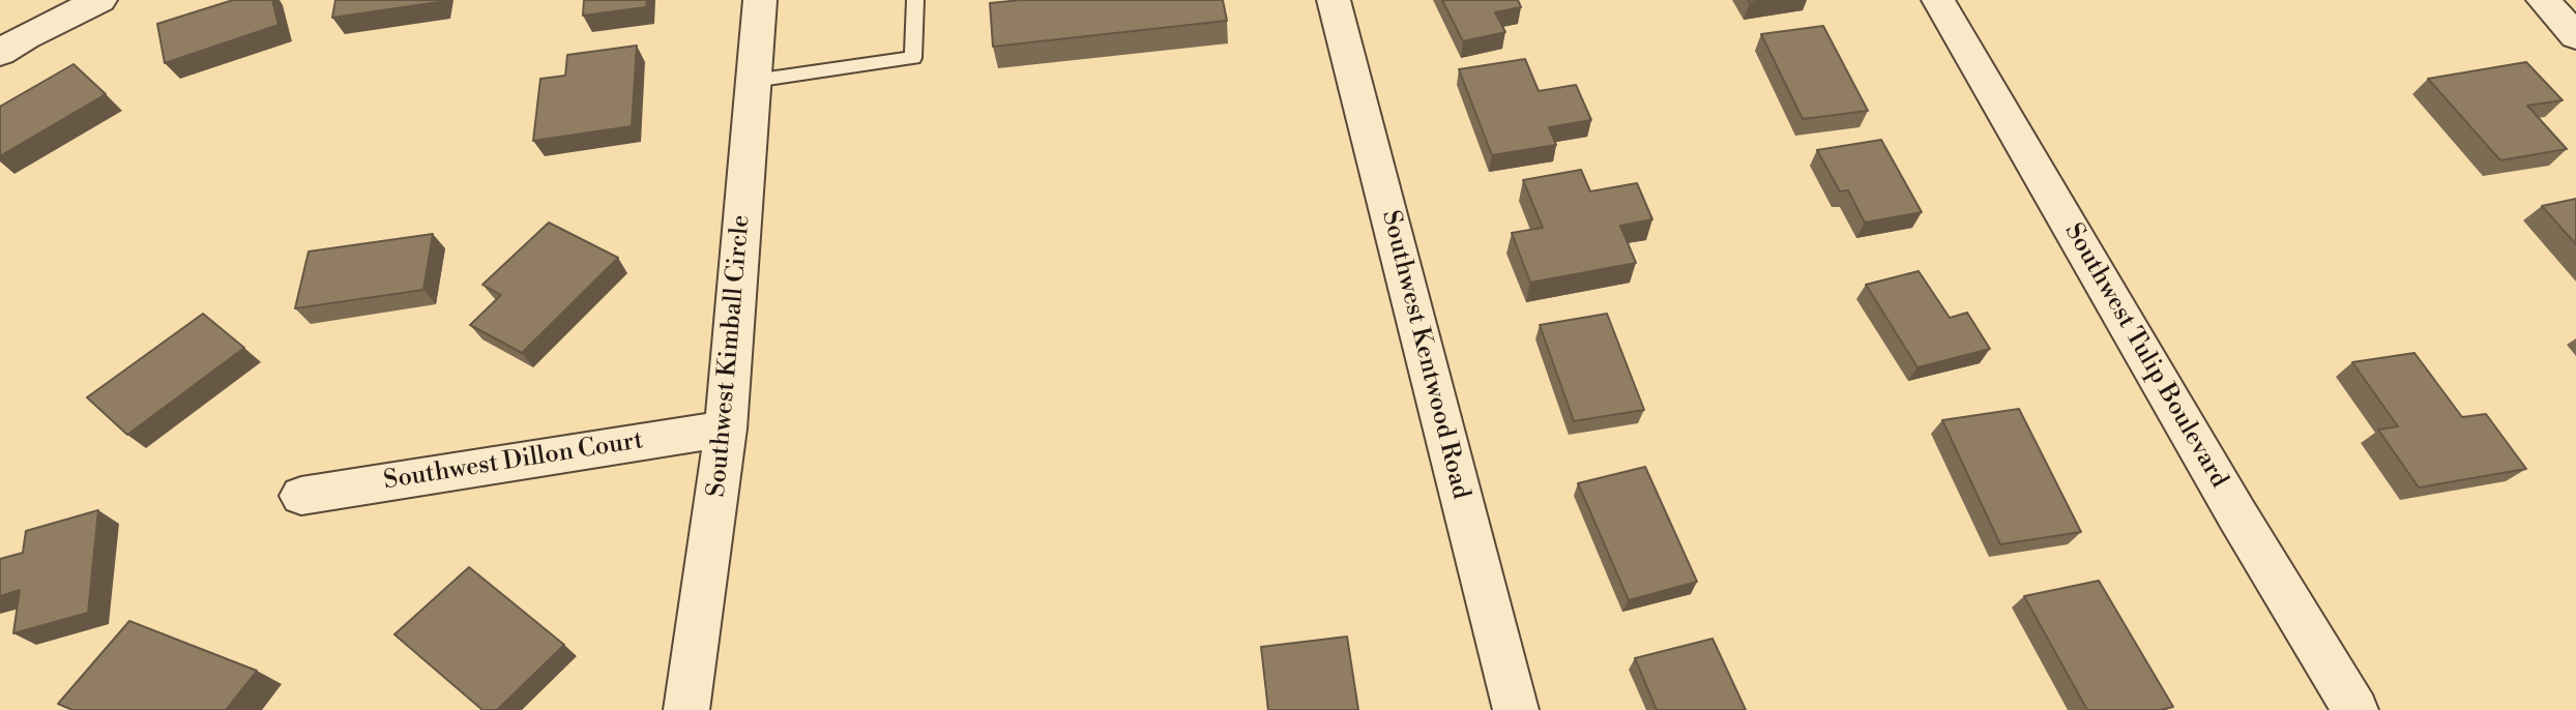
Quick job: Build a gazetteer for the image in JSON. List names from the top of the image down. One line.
{"streets":{"street":["Southwest Kentwood Road","Southwest Kimball Circle","Southwest Tulip Boulevard","Southwest Dillon Court"]},"crossings":[["Southwest Kimball Circle","Southwest Dillon Court"]]}
